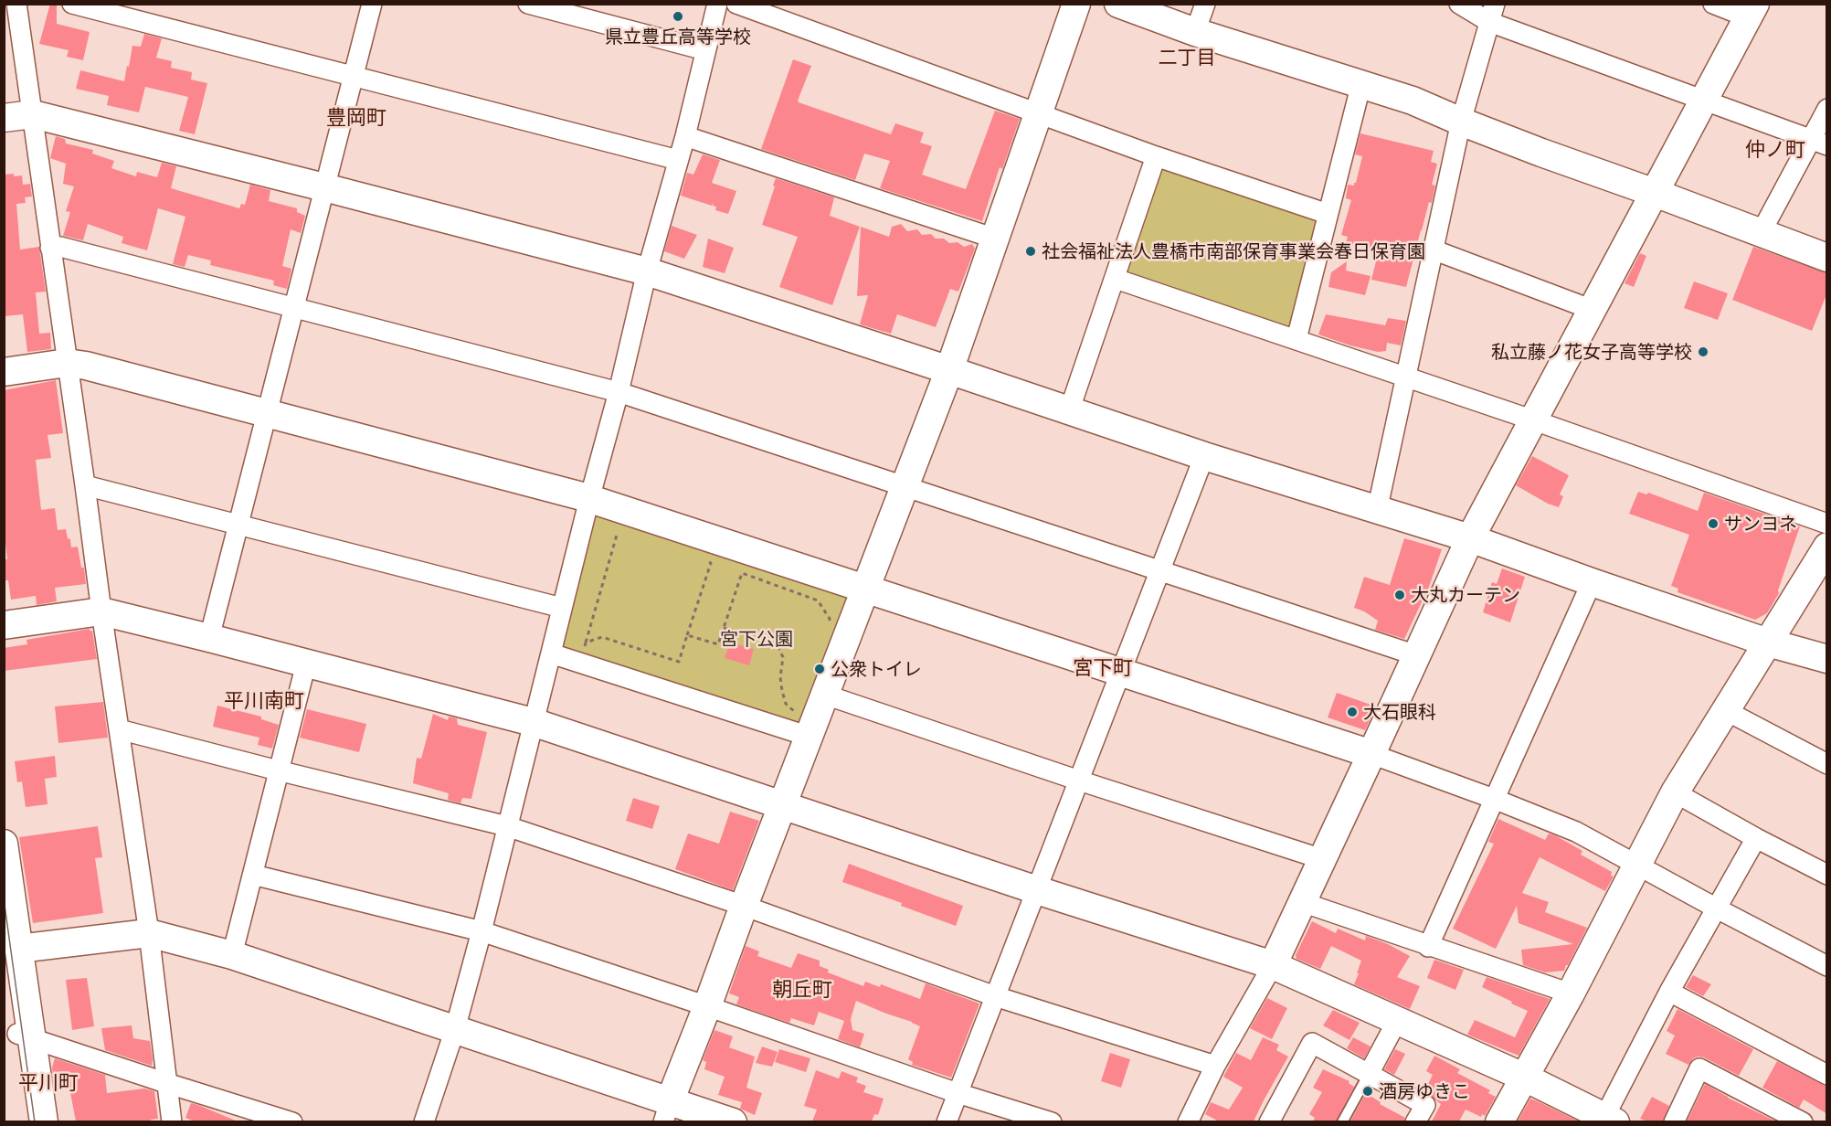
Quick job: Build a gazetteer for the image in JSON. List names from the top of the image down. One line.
{"districts":["二丁目","豊岡町","仲ノ町","宮下町","平川南町","朝丘町","平川町"],"parks":["宮下公園"],"places":["県立豊丘高等学校","社会福祉法人豊橋市南部保育事業会春日保育園","私立藤ノ花女子高等学校","サンヨネ","大丸カーテン","公衆トイレ","大石眼科","酒房ゆきこ"]}
